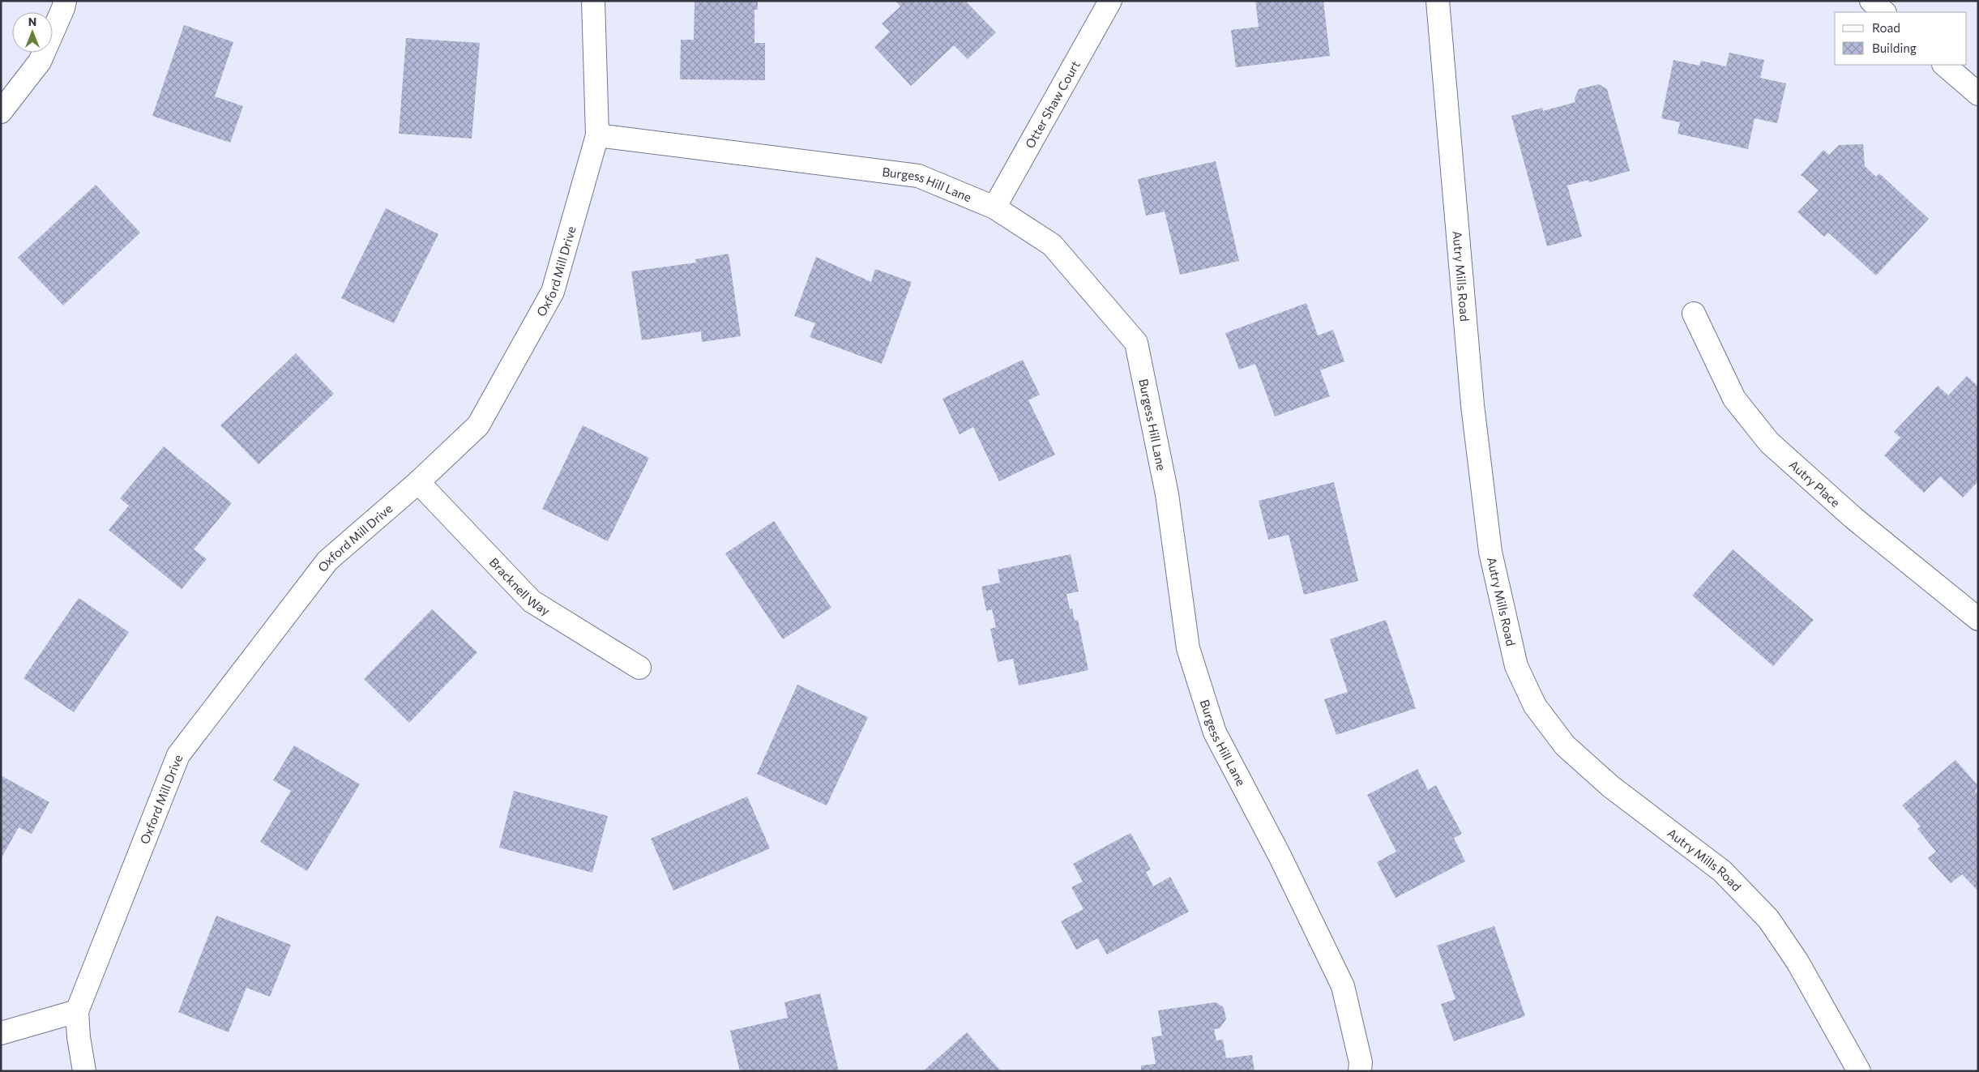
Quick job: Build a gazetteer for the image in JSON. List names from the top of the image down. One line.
{"streets":{"street":["Otter Shaw Court","Burgess Hill Lane","Oxford Mill Drive","Autry Mills Road","Autry Place","Bracknell Way"]},"crossings":[["Otter Shaw Court","Burgess Hill Lane"],["Burgess Hill Lane","Oxford Mill Drive"],["Oxford Mill Drive","Bracknell Way"]],"legend":["Road","Building"],"north":"top"}
